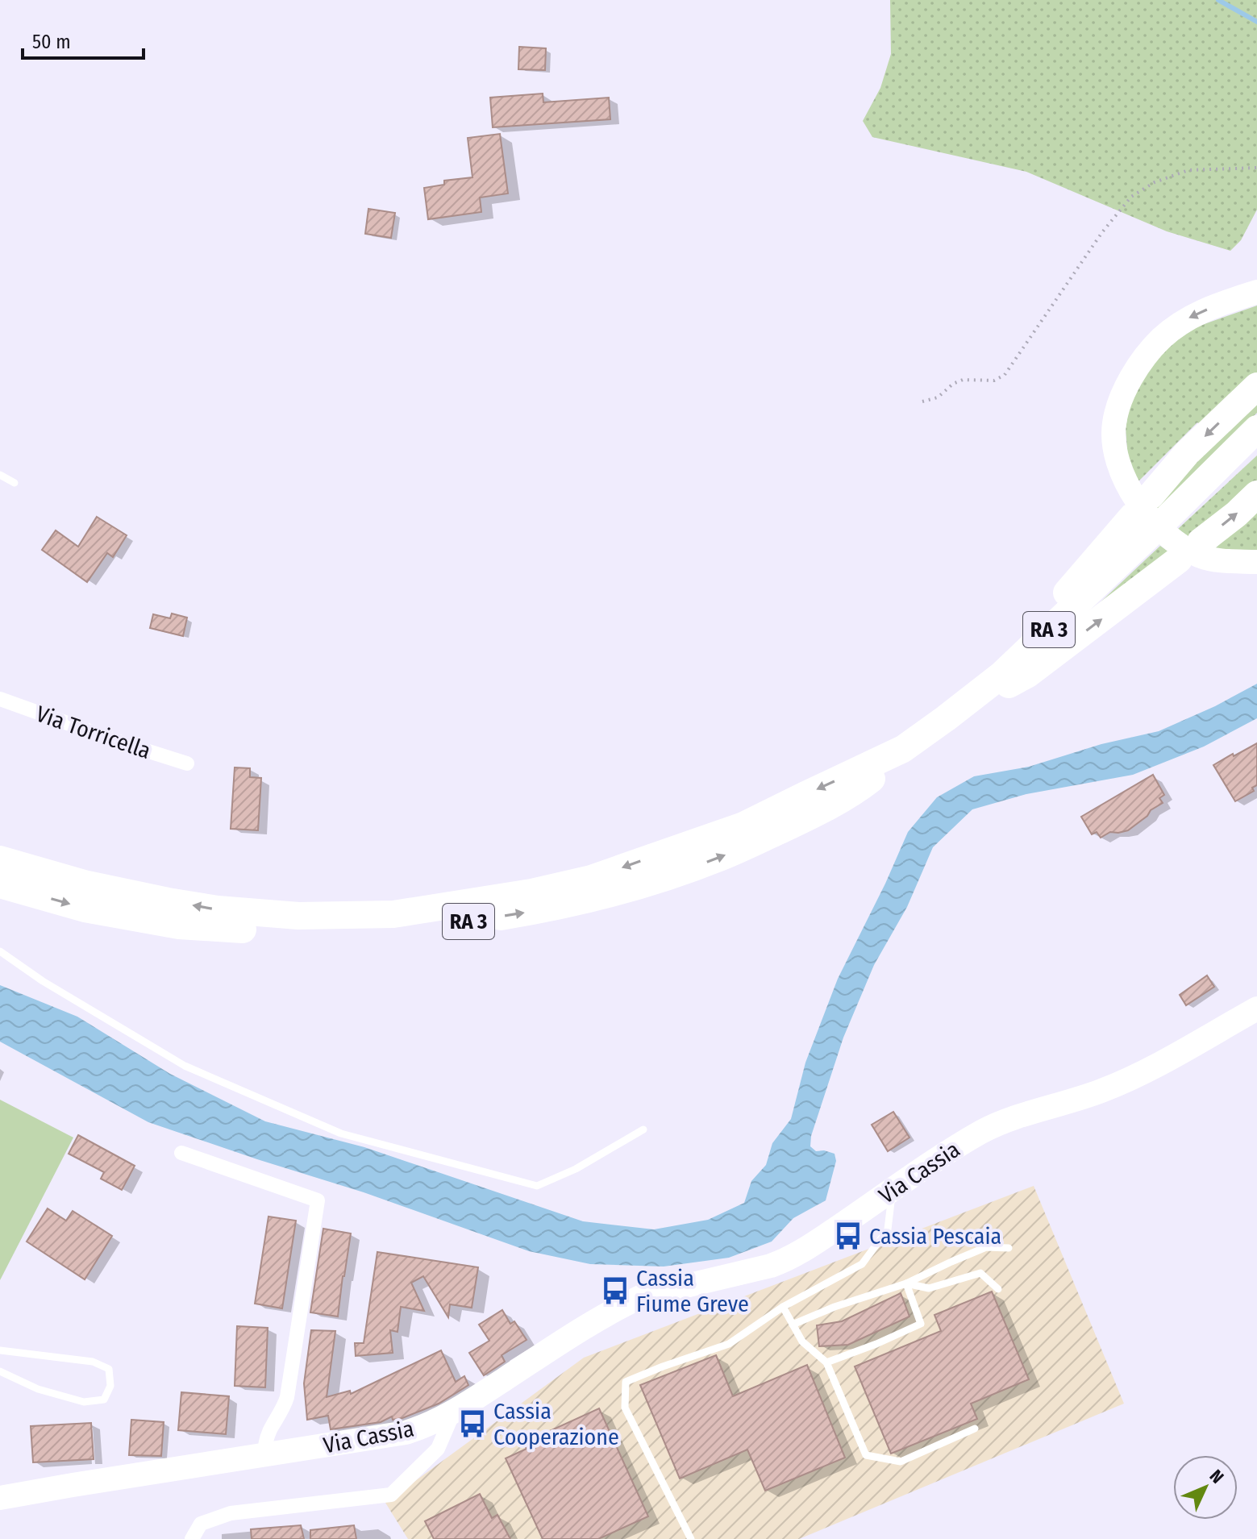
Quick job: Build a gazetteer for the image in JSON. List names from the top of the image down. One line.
{"streets":{"highway":["RA 3"],"main road":["Via Cassia"],"street":["Via Torricella"]},"places":{"bus stop":["Cassia Pescaia","Cassia Fiume Greve","Cassia Cooperazione"]},"scale_bar":"50 m","north":"top right"}
